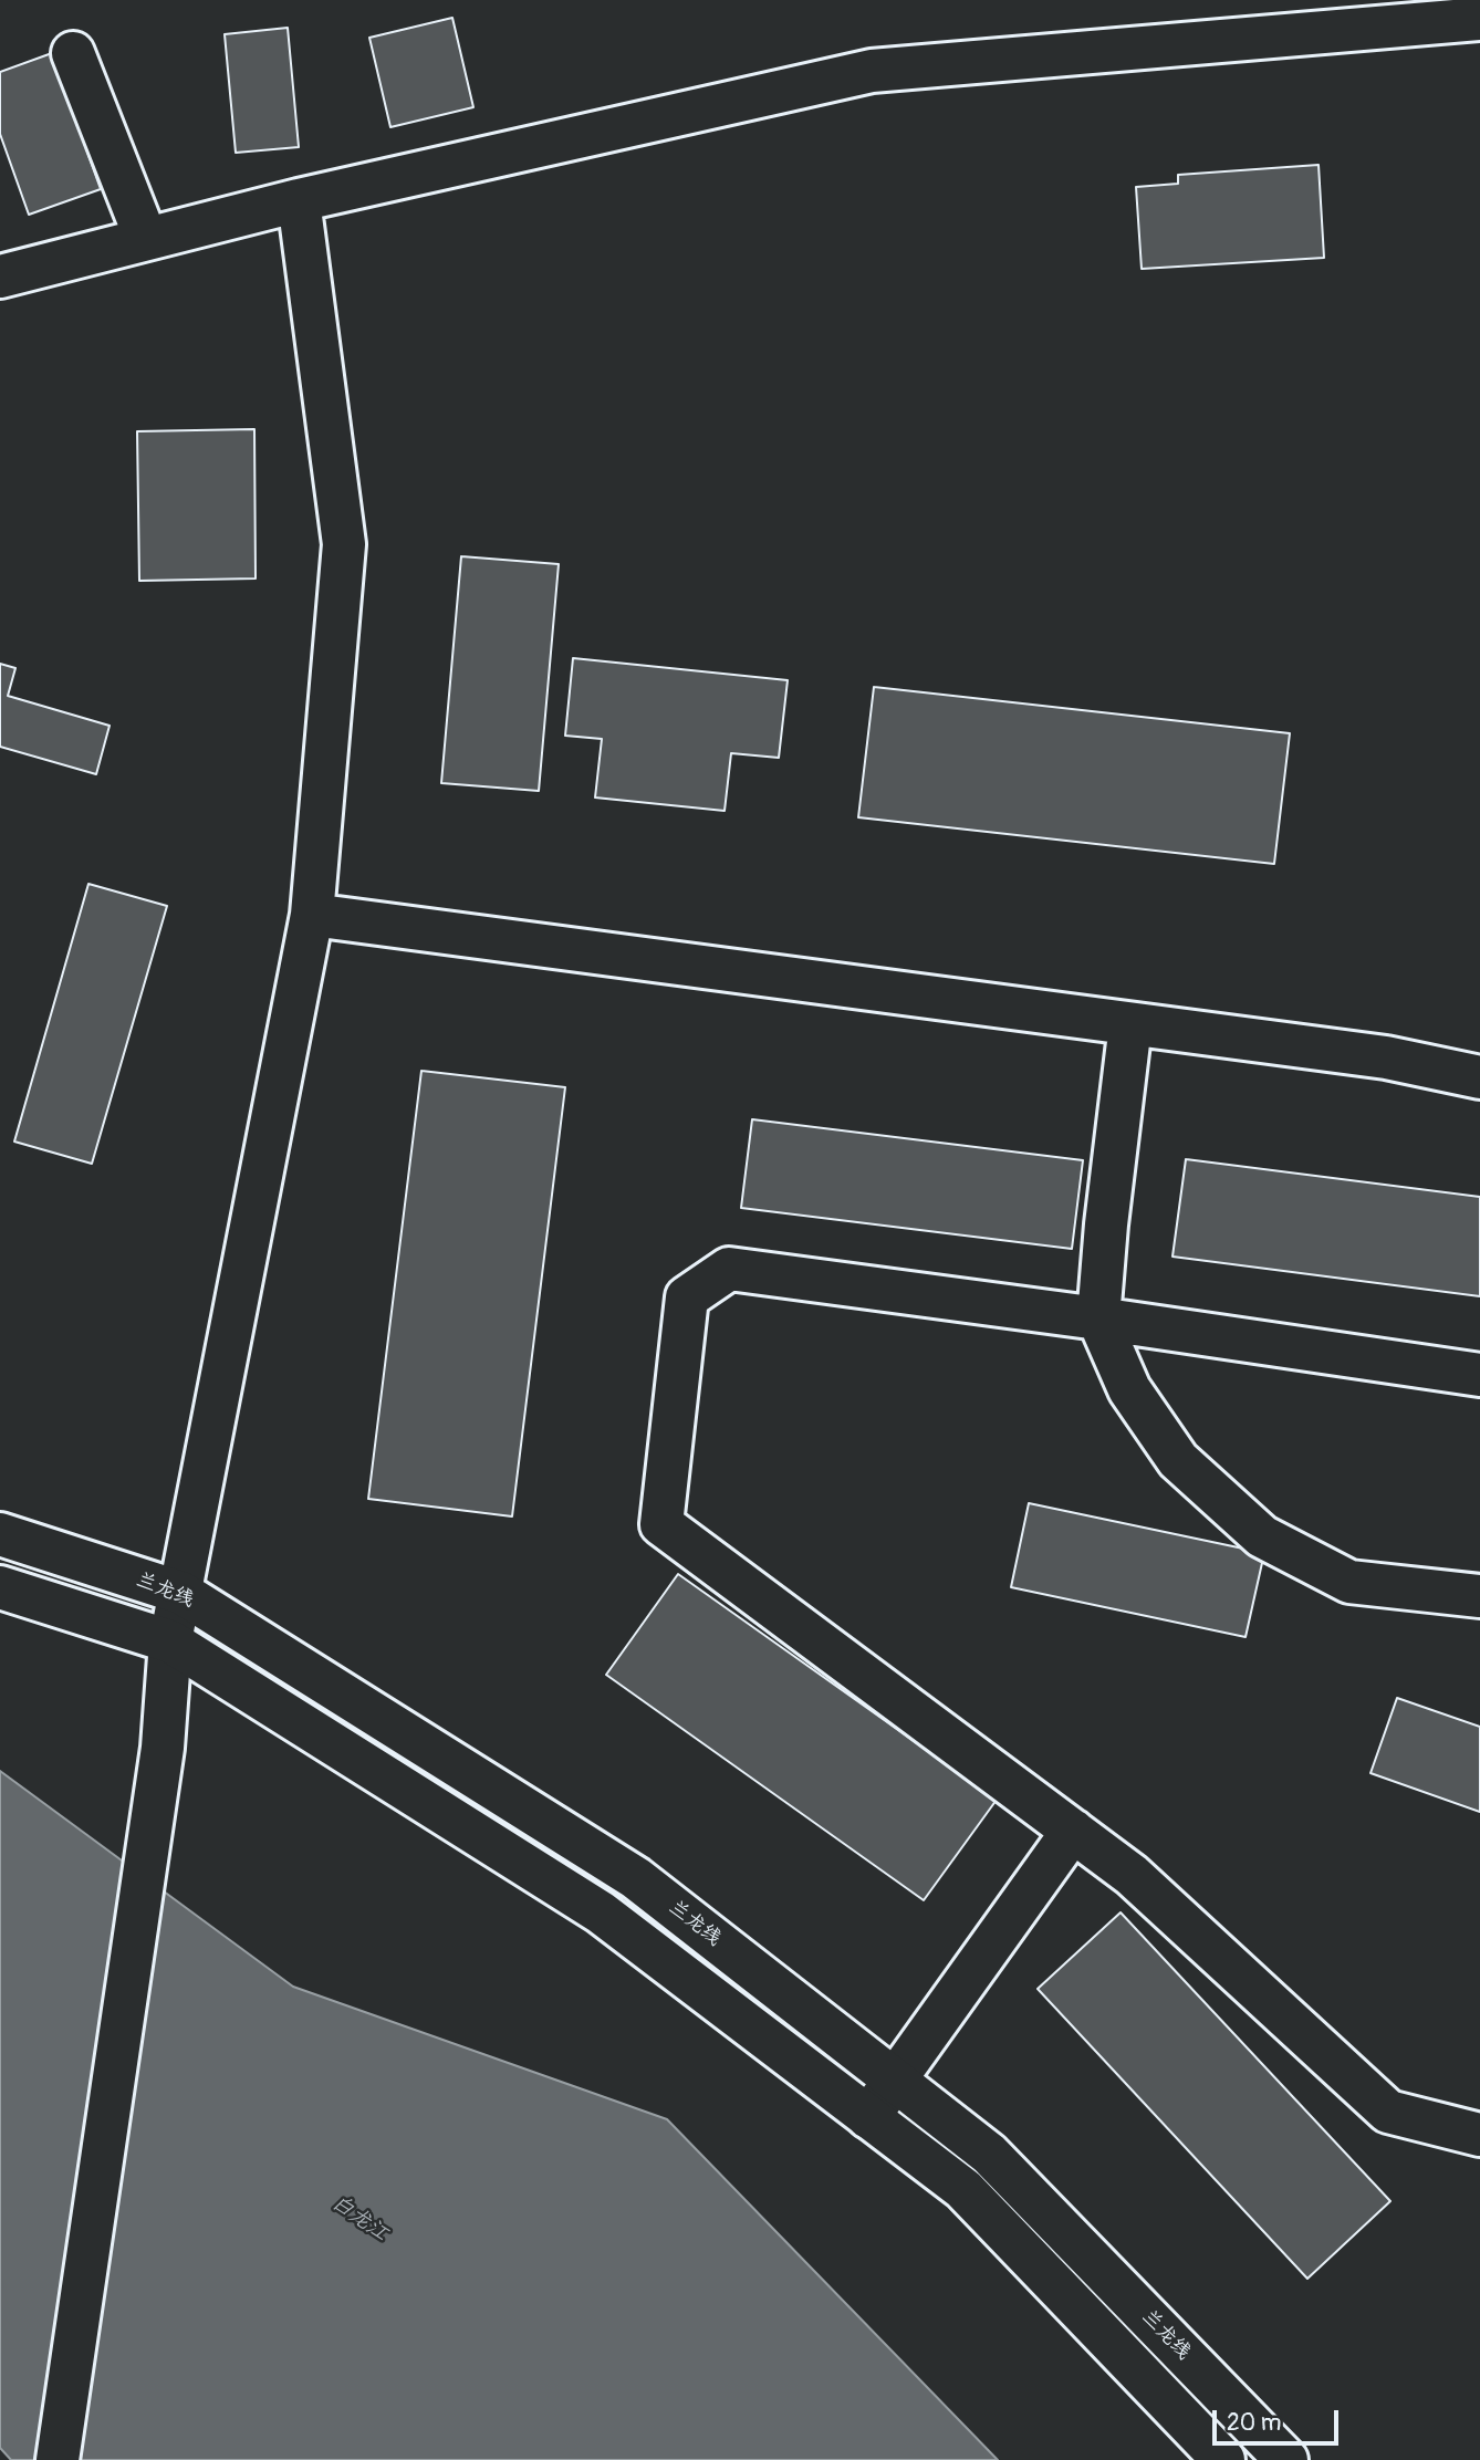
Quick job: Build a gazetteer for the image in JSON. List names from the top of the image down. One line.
{"streets":{"main road":["兰龙线"]},"water":["白龙江"],"scale_bar":"20 m"}
